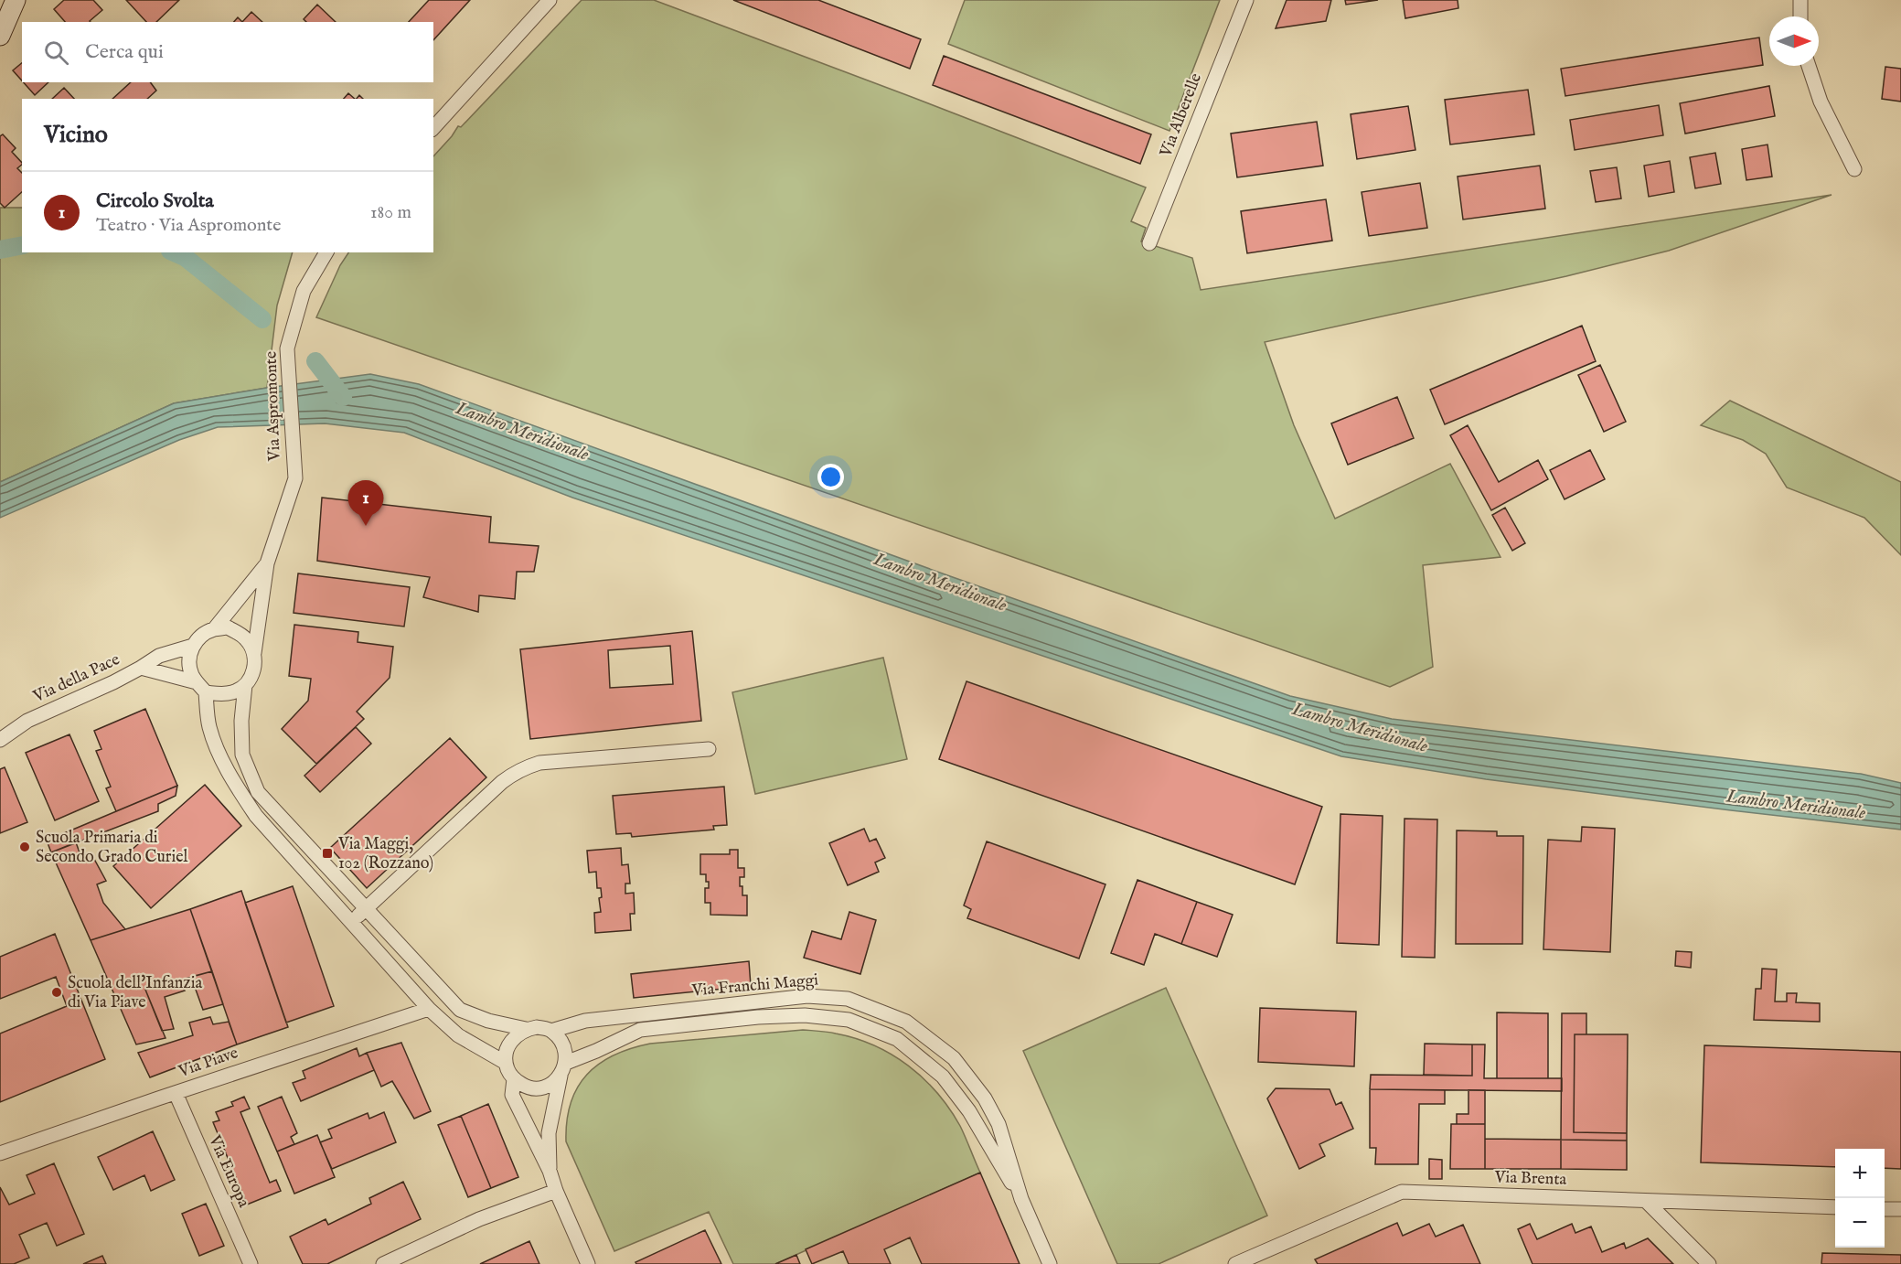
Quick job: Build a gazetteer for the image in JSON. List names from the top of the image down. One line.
{"streets":{"street":["Via Alberelle","Via Aspromonte","Via della Pace","Via Franchi Maggi","Via Piave","Via Europa","Via Brenta"]},"crossings":[["Via Aspromonte","Via della Pace"],["Via Piave","Via Europa"]],"water":["Lambro Meridionale"],"places":{"other":["Scuola Primaria di Secondo Grado Curiel","Scuola dell'Infanzia di Via Piave"],"transit":["Via Maggi, 102 (Rozzano)"]},"north":"right","page":{"search":"Cerca qui","heading":"Vicino","list":[{"mark":"1","name":"Circolo Svolta","note":"Teatro · Via Aspromonte","value":"180 m"}],"pins":"1","map_buttons":["+","−"]}}
